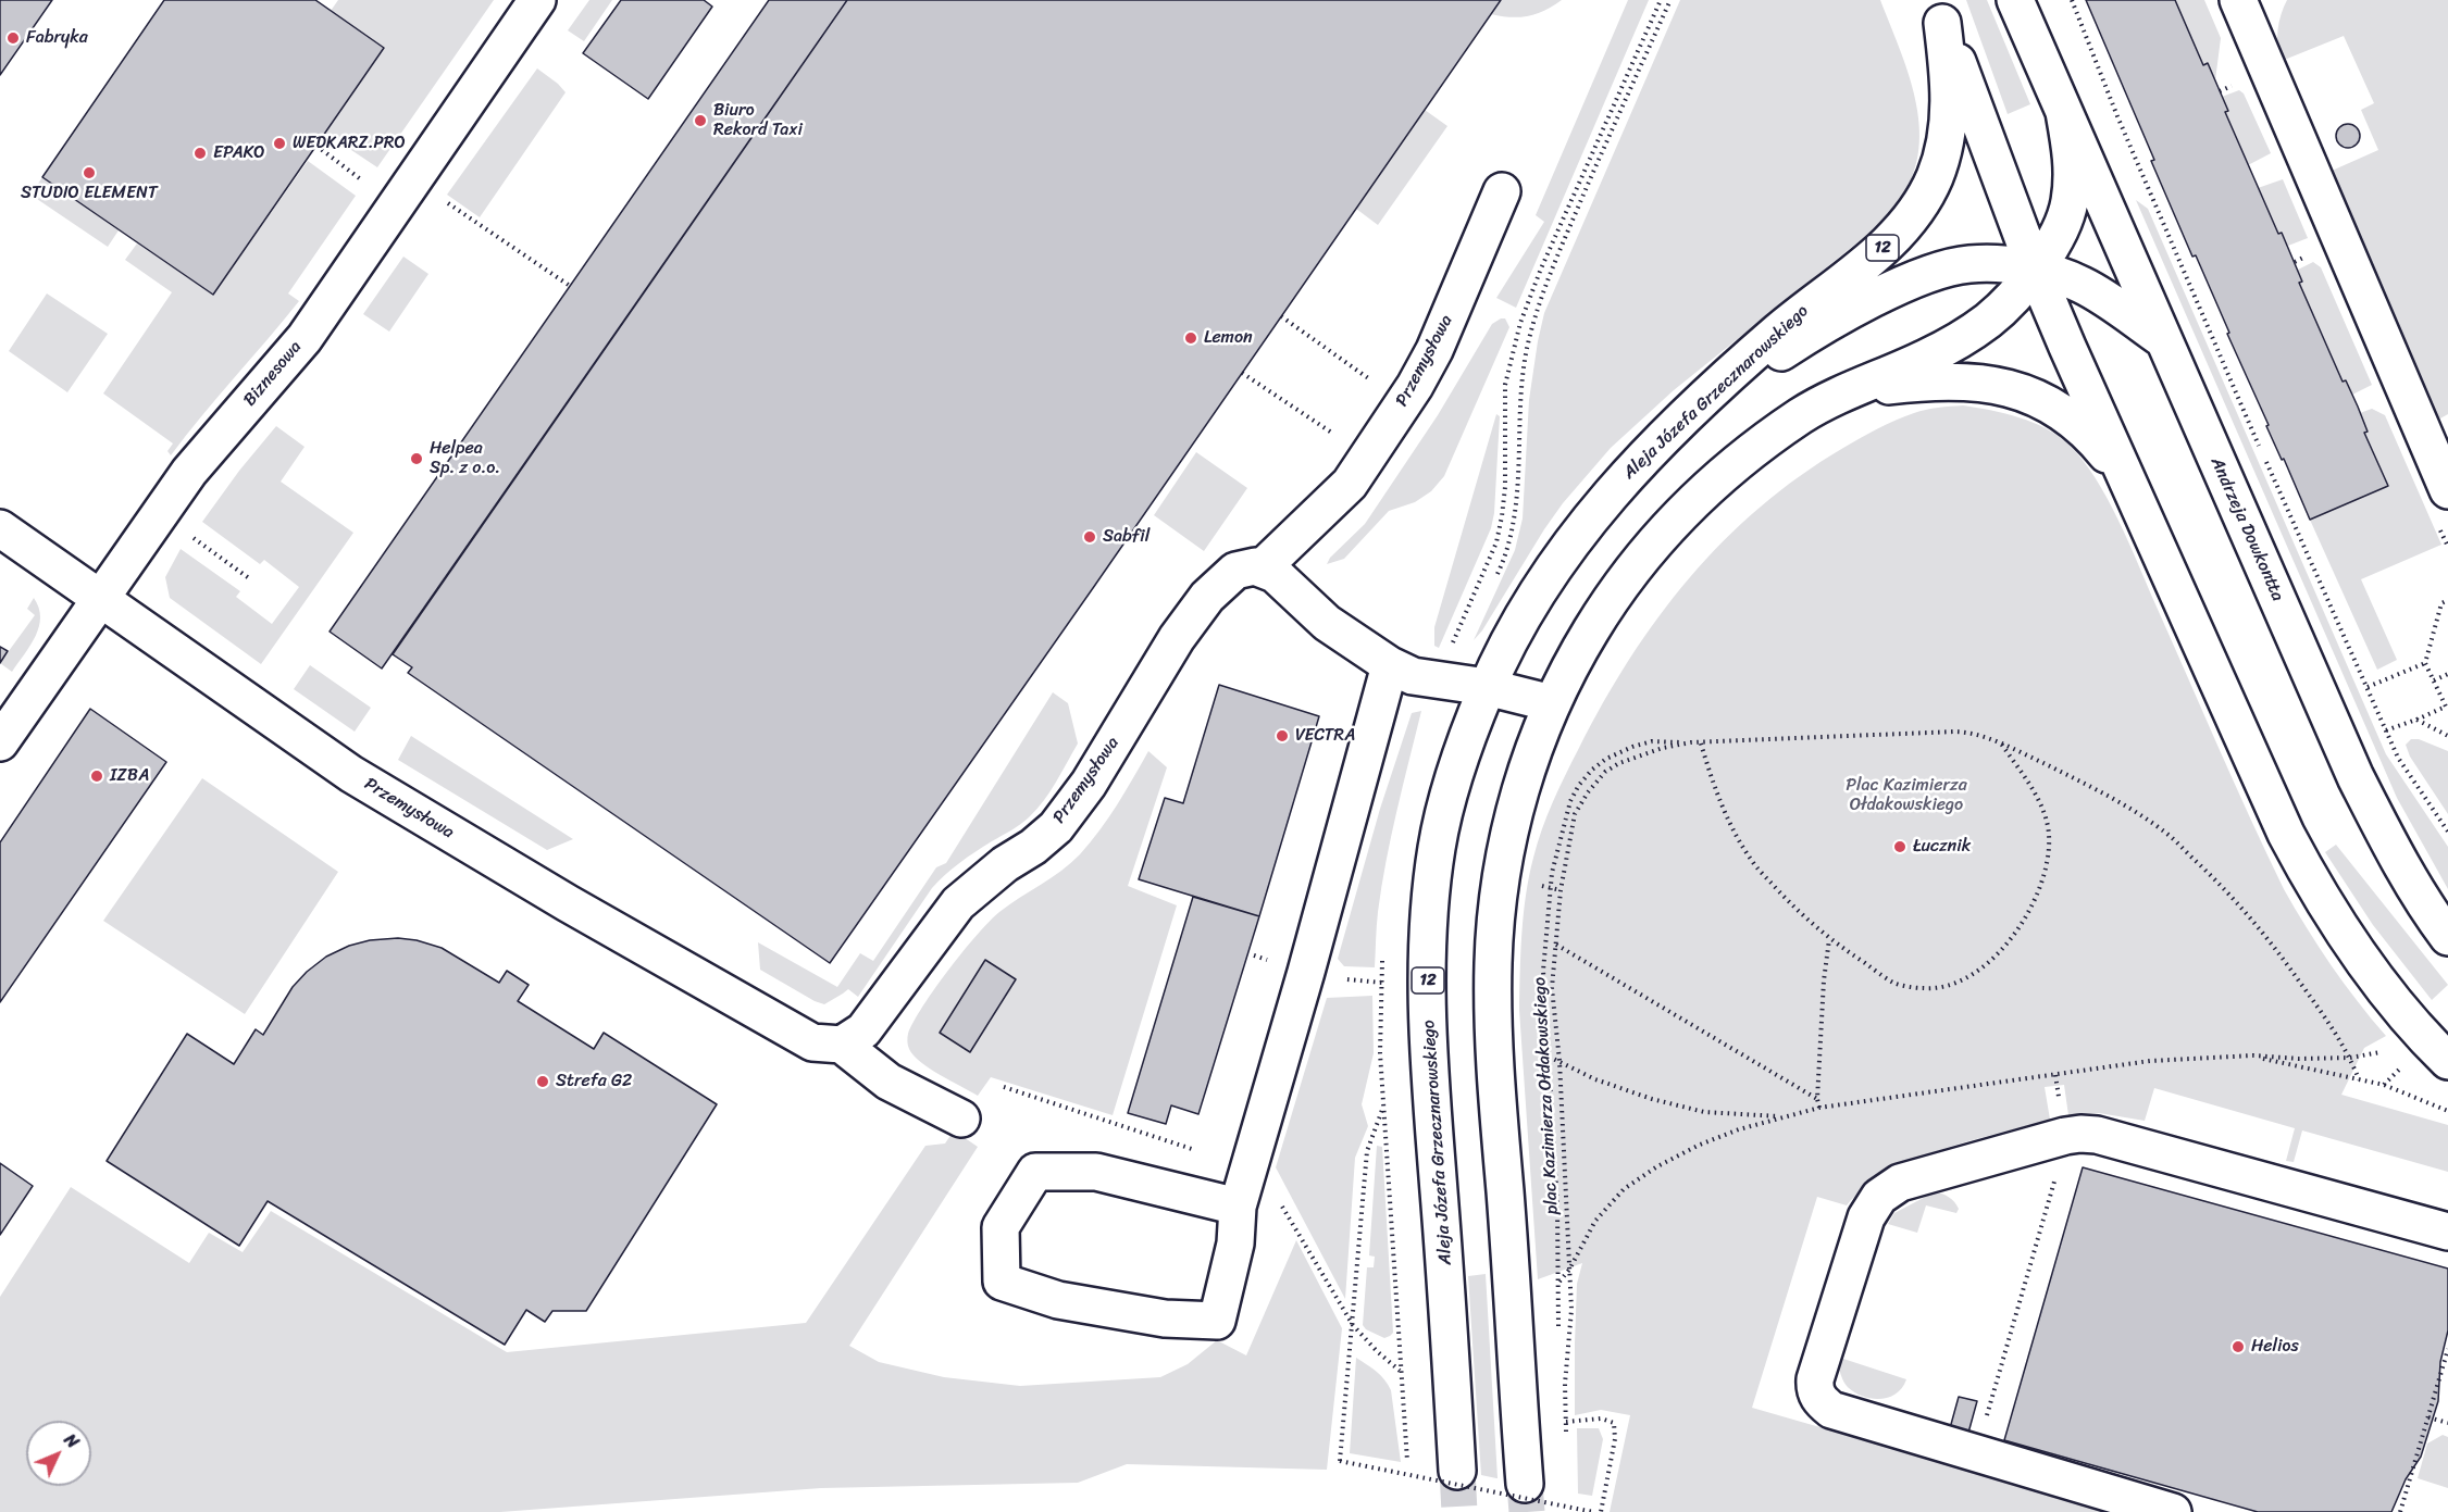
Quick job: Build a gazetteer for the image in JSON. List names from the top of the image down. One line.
{"streets":{"main road":["12","Przemysłowa","Biznesowa","Aleja Józefa Grzecznarowskiego","Andrzeja Dowkontta"],"path":["plac Kazimierza Ołdakowskiego"]},"crossings":[["Przemysłowa","Biznesowa"]],"parks":["Plac Kazimierza Ołdakowskiego"],"places":["Fabryka","Biuro Rekord Taxi","WEDKARZ.PRO","EPAKO","STUDIO ELEMENT","Lemon","Helpea Sp. z o.o.","Sabfil","VECTRA","IZBA","Łucznik","Strefa G2","Helios"],"north":"top right"}
